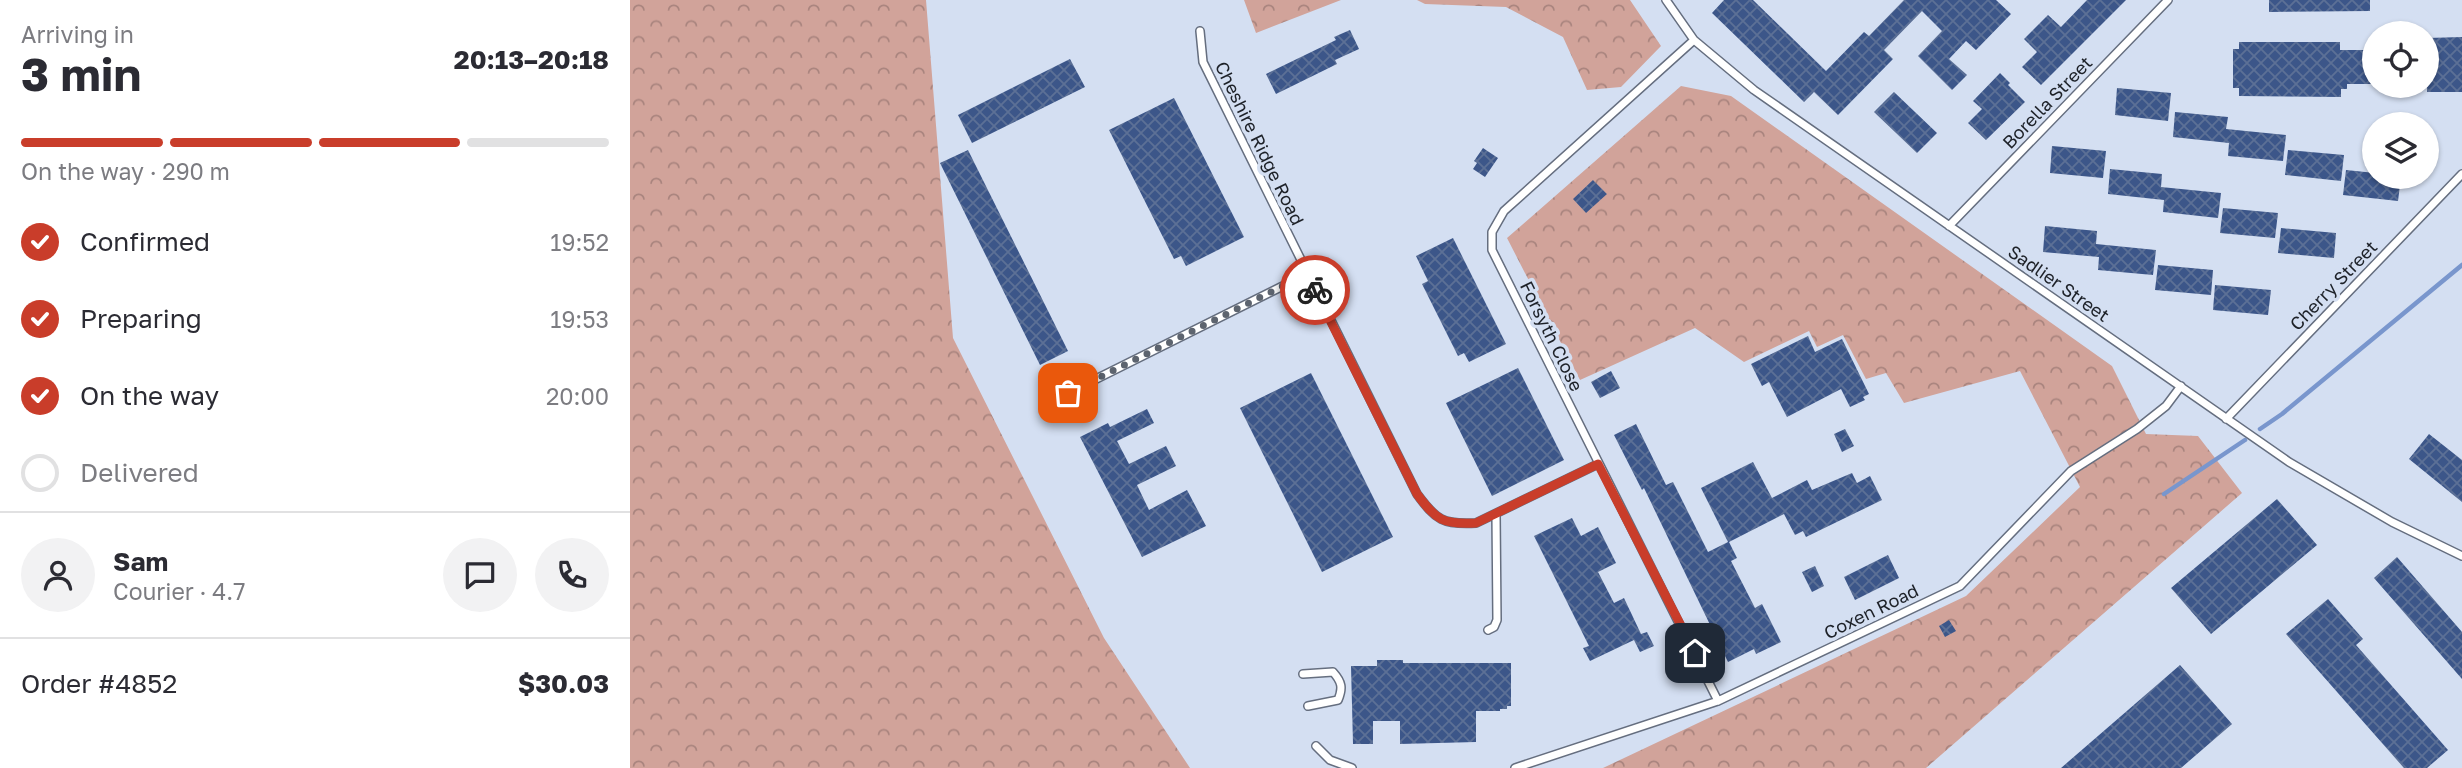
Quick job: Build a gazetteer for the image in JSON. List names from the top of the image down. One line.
{"streets":{"lane":["Borella Street","Cheshire Ridge Road","Sadlier Street","Cherry Street","Forsyth Close","Coxen Road"]},"crossings":[["Borella Street","Sadlier Street"],["Cheshire Ridge Road","Forsyth Close"],["Sadlier Street","Cherry Street"],["Sadlier Street","Forsyth Close"],["Sadlier Street","Coxen Road"],["Forsyth Close","Coxen Road"]],"page":{"heading":["3 min","Arriving in","20:13–20:18"],"panel":["Sam","Courier · 4.7","Order #4852","$30.03"],"bar":"On the way · 290 m","list":[["Confirmed","19:52"],["Preparing","19:53"],["On the way","20:00"],"Delivered"]}}
